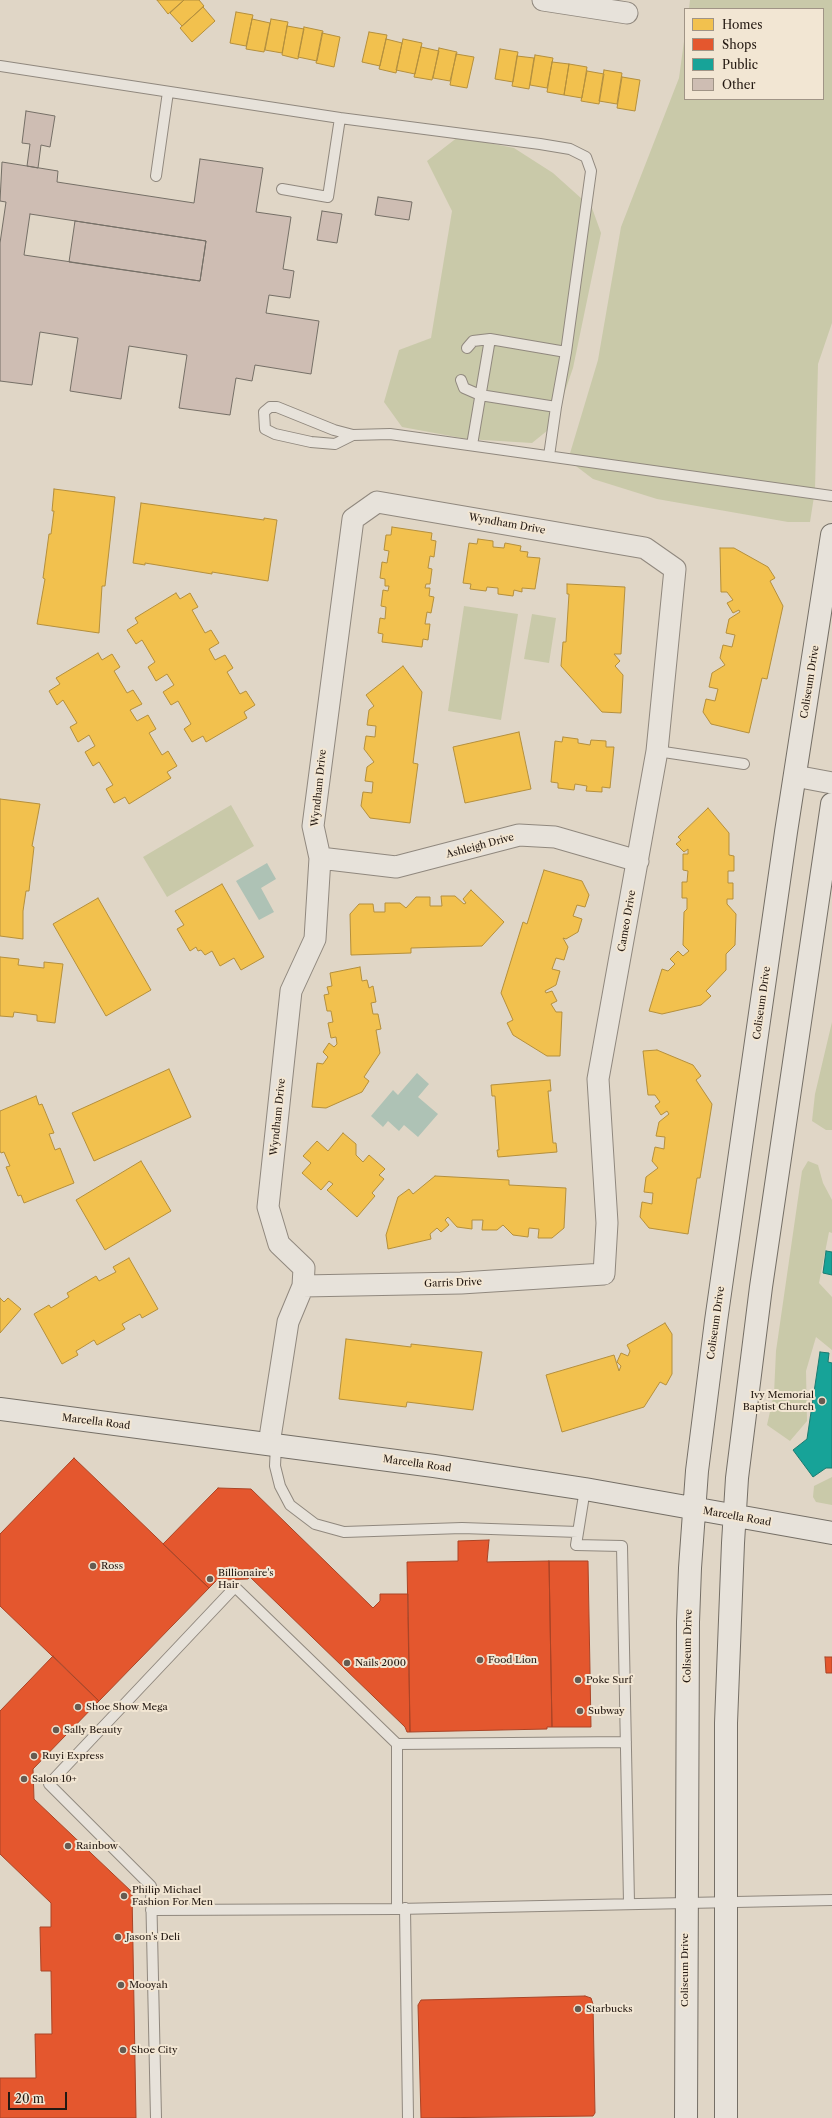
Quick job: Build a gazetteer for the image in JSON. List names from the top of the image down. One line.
{"streets":{"street":["Wyndham Drive","Coliseum Drive","Ashleigh Drive","Cameo Drive","Garris Drive","Marcella Road"]},"crossings":[["Wyndham Drive","Ashleigh Drive"],["Wyndham Drive","Cameo Drive"],["Wyndham Drive","Garris Drive"],["Wyndham Drive","Marcella Road"],["Coliseum Drive","Marcella Road"],["Ashleigh Drive","Cameo Drive"],["Cameo Drive","Garris Drive"]],"places":["Ivy Memorial Baptist Church","Ross","Billionaire's Hair","Food Lion","Nails 2000","Poke Surf","Shoe Show Mega","Subway","Sally Beauty","Ruyi Express","Salon 10+","Rainbow","Philip Michael Fashion For Men","Jason's Deli","Mooyah","Starbucks","Shoe City"],"legend":["Homes","Shops","Public","Other"],"scale_bar":"20 m"}
